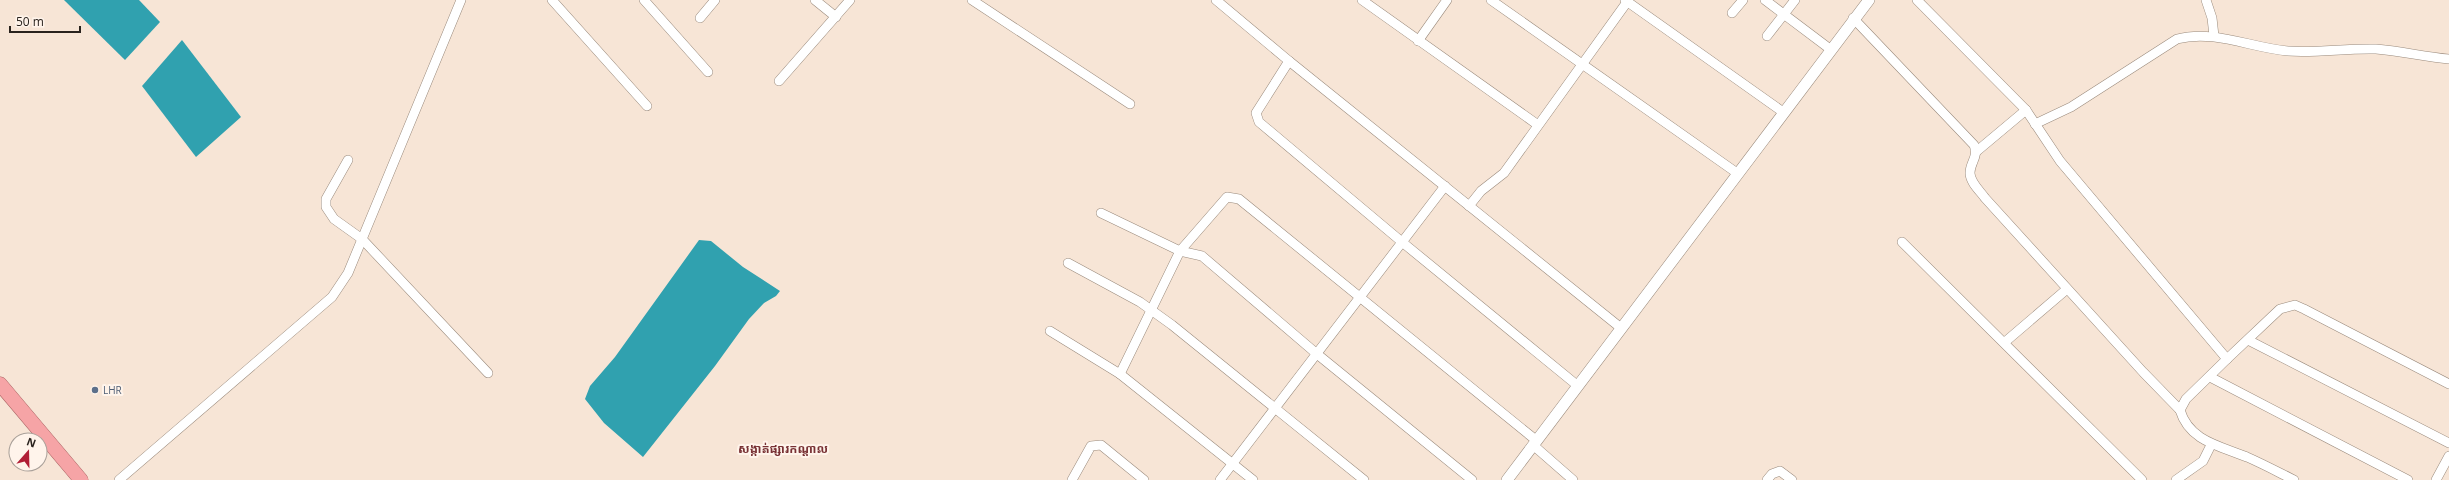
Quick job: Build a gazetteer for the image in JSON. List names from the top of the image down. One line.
{"districts":["សង្កាត់ផ្សារកណ្ដាល"],"places":["LHR"],"scale_bar":"50 m","north":"top"}
